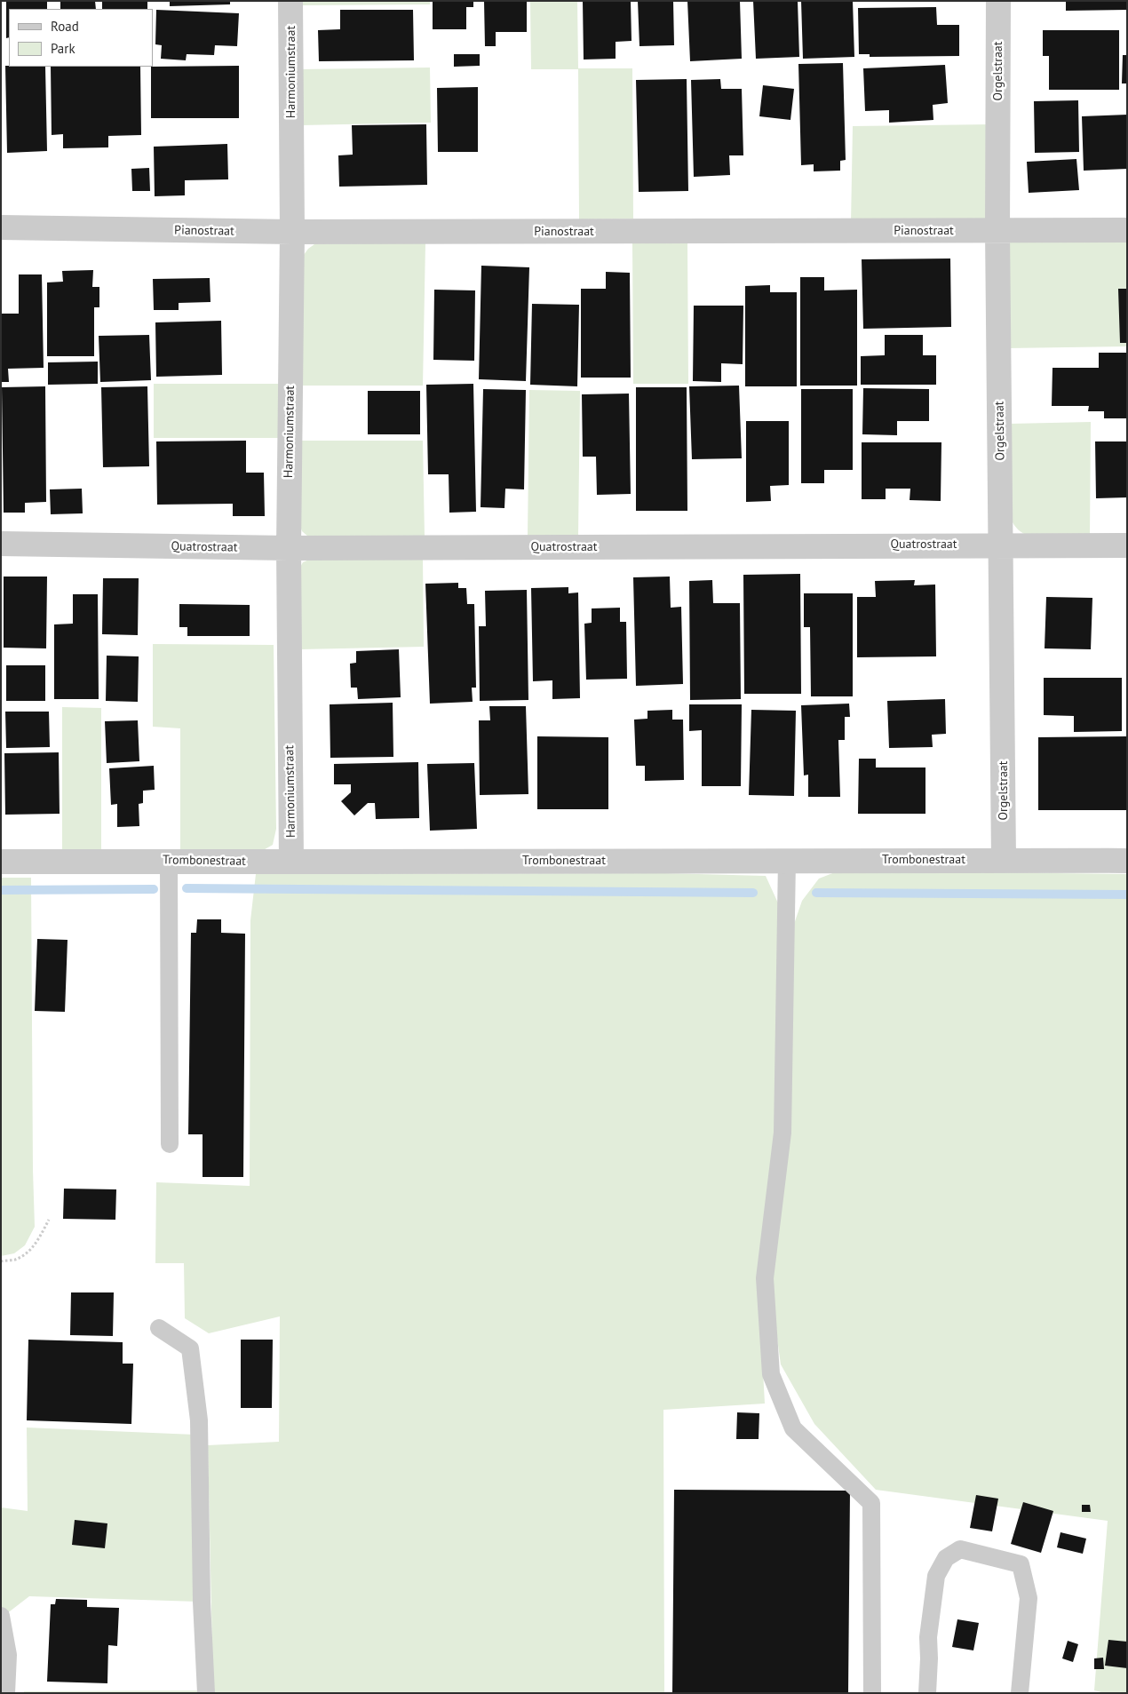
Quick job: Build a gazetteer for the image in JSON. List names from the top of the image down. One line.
{"streets":{"street":["Orgelstraat","Harmoniumstraat","Pianostraat","Quatrostraat","Trombonestraat"]},"crossings":[["Orgelstraat","Pianostraat"],["Orgelstraat","Quatrostraat"],["Orgelstraat","Trombonestraat"],["Harmoniumstraat","Pianostraat"],["Harmoniumstraat","Quatrostraat"],["Harmoniumstraat","Trombonestraat"]],"legend":["Road","Park"]}
